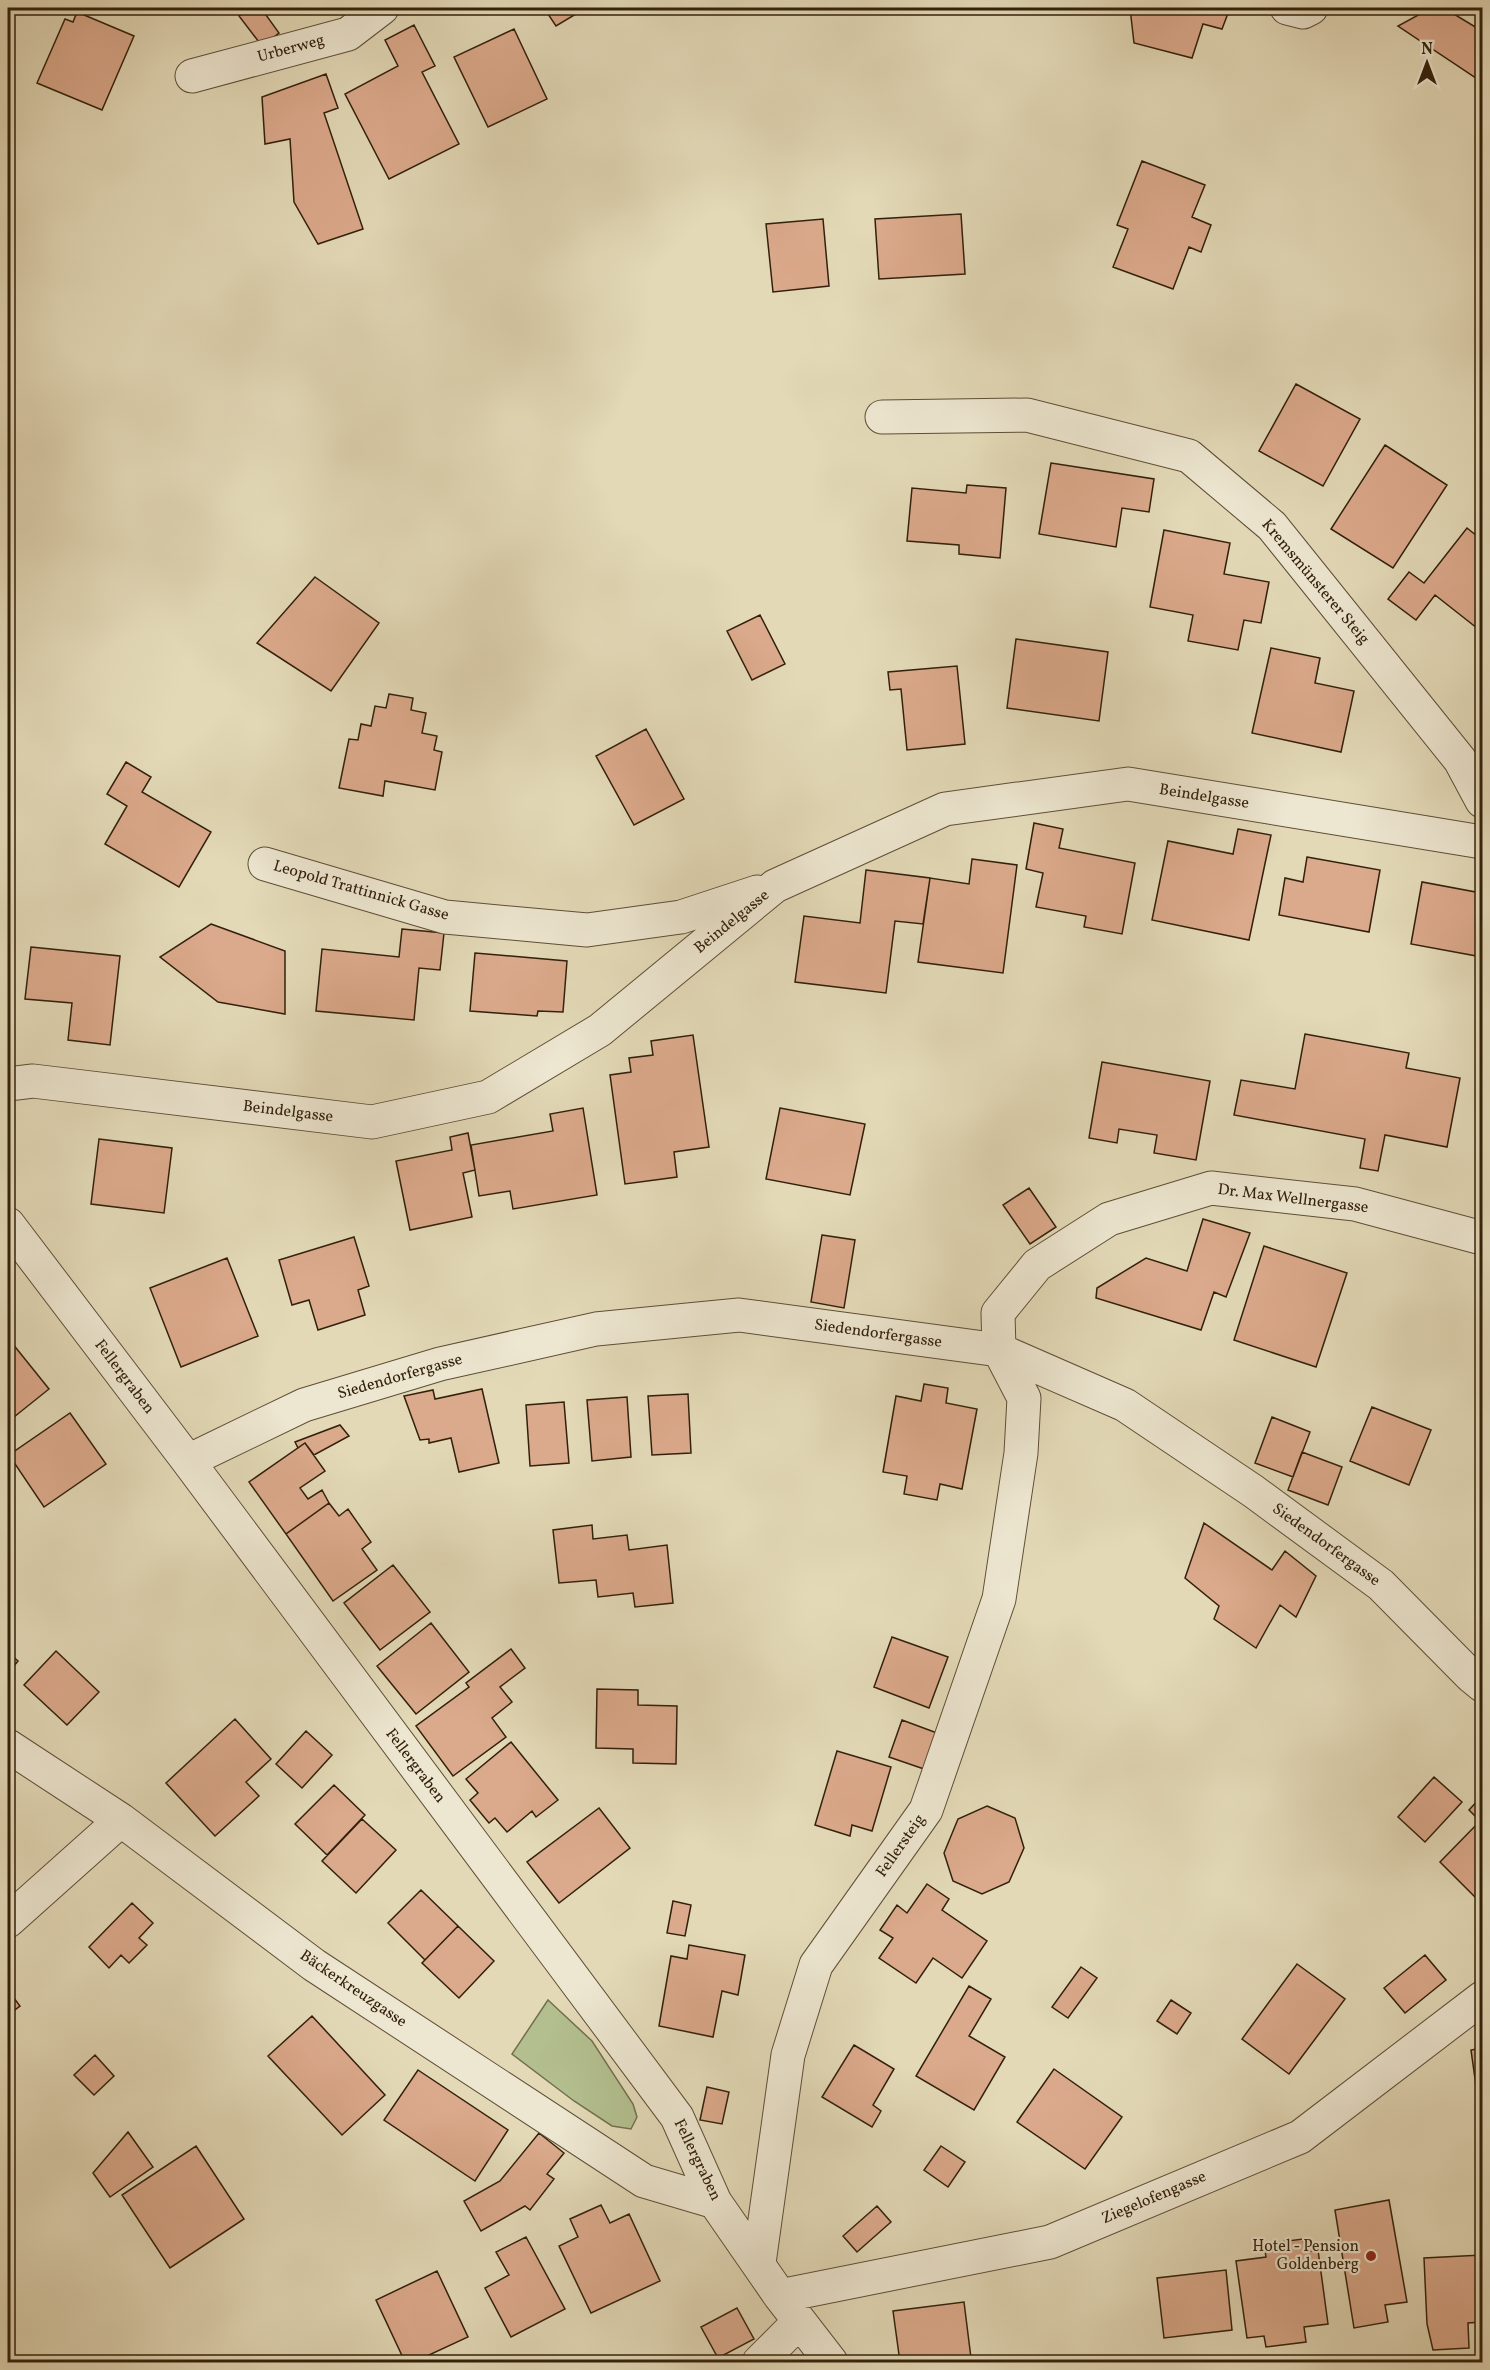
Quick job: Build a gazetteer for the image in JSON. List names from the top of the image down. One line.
{"streets":{"street":["Urberweg","Kremsmünsterer Steig","Beindelgasse","Leopold Trattinnick Gasse","Dr. Max Wellnergasse","Siedendorfergasse","Fellergraben","Fellersteig","Bäckerkreuzgasse","Ziegelofengasse"]},"crossings":[["Beindelgasse","Leopold Trattinnick Gasse"],["Dr. Max Wellnergasse","Siedendorfergasse"],["Dr. Max Wellnergasse","Fellersteig"],["Siedendorfergasse","Fellergraben"],["Siedendorfergasse","Fellersteig"],["Fellergraben","Fellersteig"],["Fellergraben","Bäckerkreuzgasse"],["Fellergraben","Ziegelofengasse"]],"places":["Hotel - Pension Goldenberg"],"north":"top"}
